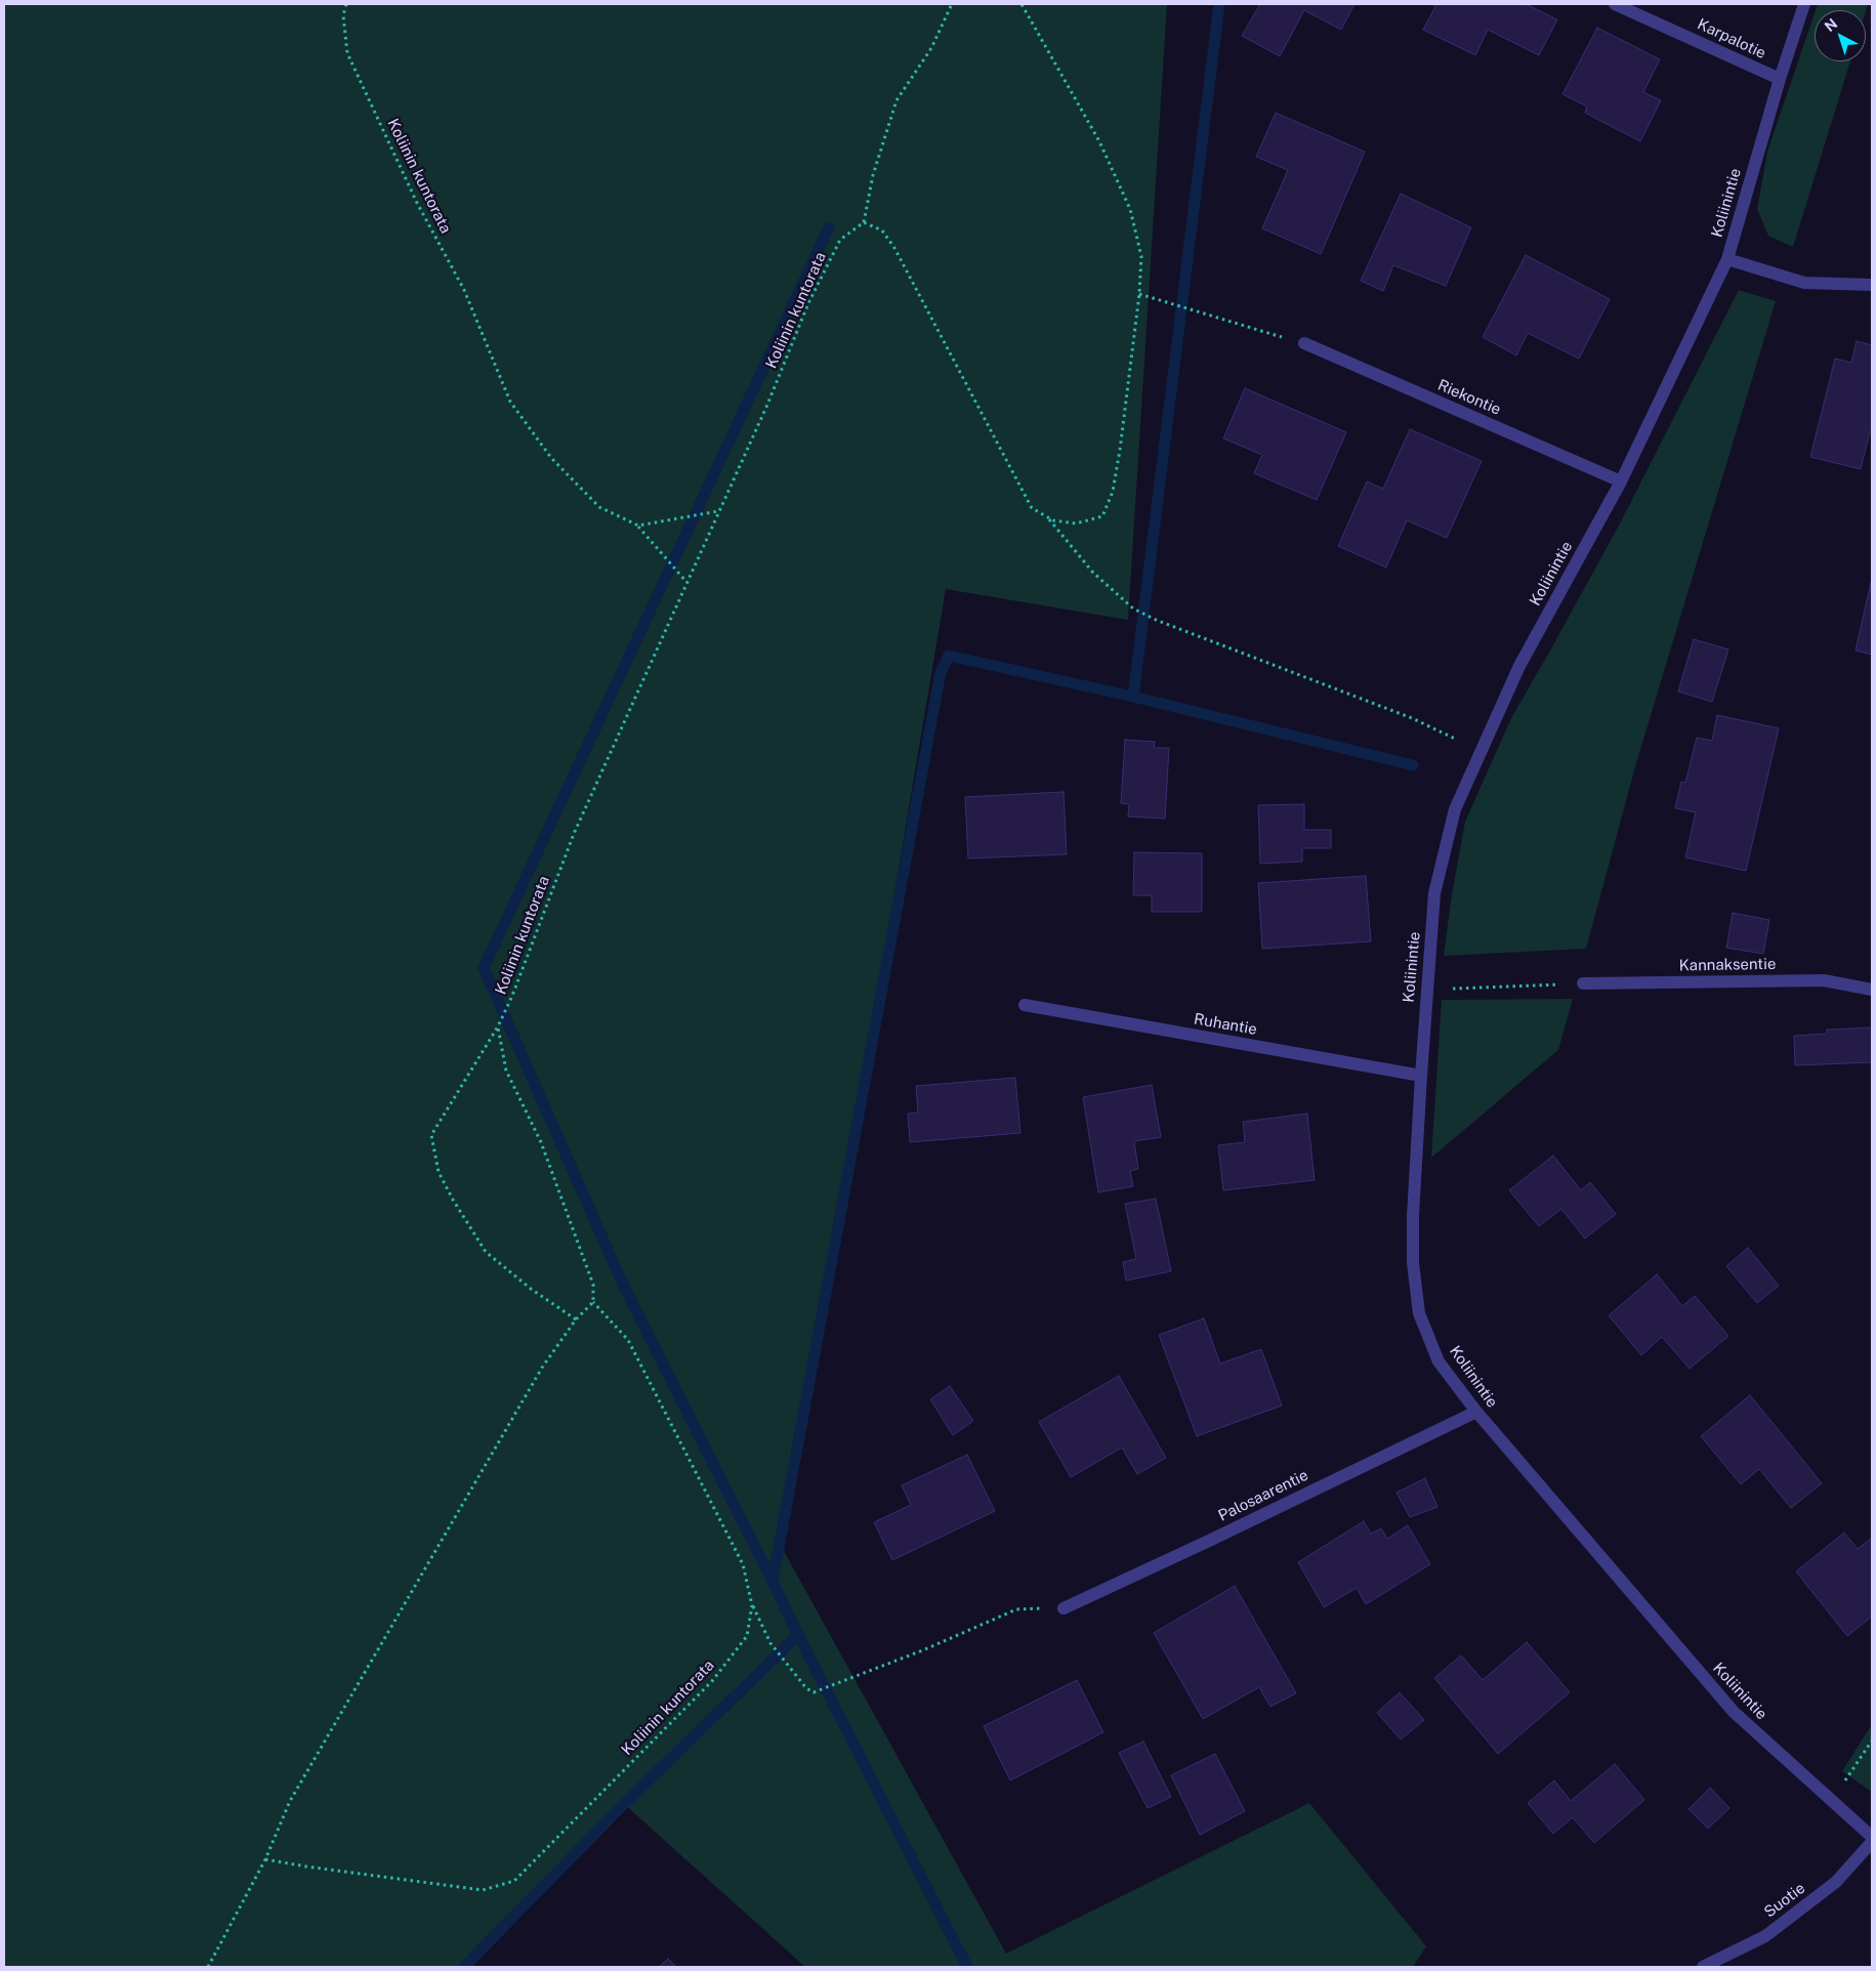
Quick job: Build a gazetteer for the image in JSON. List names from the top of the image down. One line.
{"streets":{"street":["Karpalotie","Koliinintie","Riekontie","Kannaksentie","Ruhantie","Palosaarentie","Suotie"],"path":["Koliinin kuntorata"]},"crossings":[["Karpalotie","Koliinintie"],["Koliinintie","Riekontie"],["Koliinintie","Ruhantie"],["Koliinintie","Palosaarentie"]],"north":"top left"}
